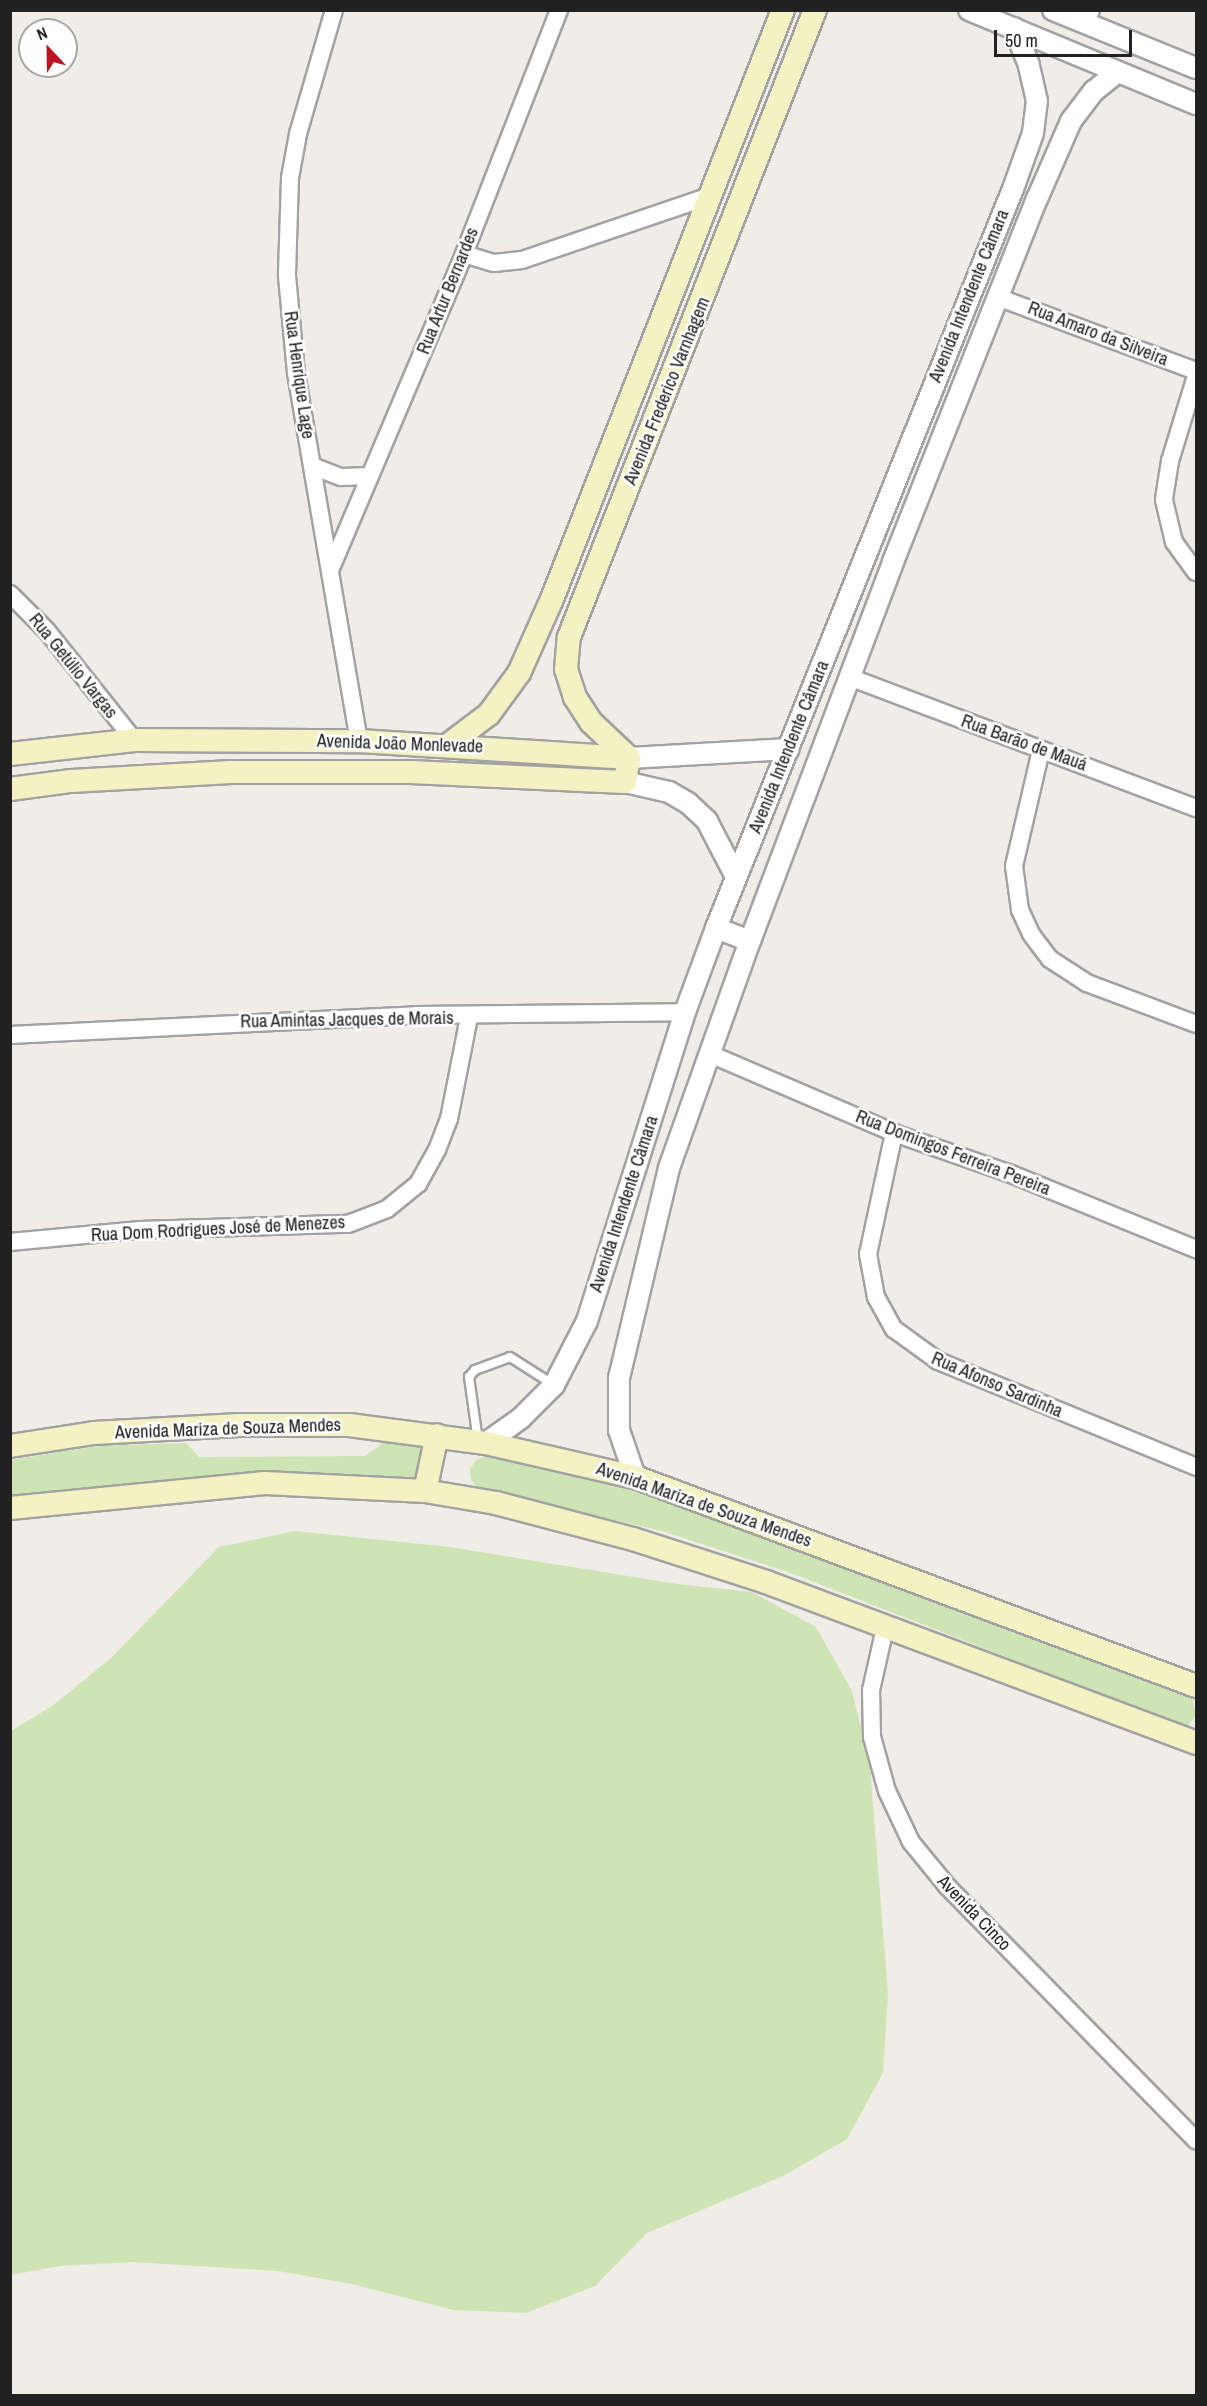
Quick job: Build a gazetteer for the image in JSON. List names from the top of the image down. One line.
{"streets":{"main road":["Avenida Frederico Varnhagem","Avenida João Monlevade","Avenida Mariza de Souza Mendes"],"street":["Rua Artur Bernardes","Avenida Intendente Câmara","Rua Amaro da Silveira","Rua Henrique Lage","Rua Getúlio Vargas","Rua Barão de Mauá","Rua Amintas Jacques de Morais","Rua Domingos Ferreira Pereira","Rua Dom Rodrigues José de Menezes","Rua Afonso Sardinha","Avenida Cinco"]},"crossings":[["Rua Artur Bernardes","Rua Henrique Lage"],["Avenida Intendente Câmara","Rua Amaro da Silveira"],["Avenida Intendente Câmara","Rua Barão de Mauá"],["Avenida Intendente Câmara","Avenida João Monlevade"],["Avenida Intendente Câmara","Rua Amintas Jacques de Morais"],["Avenida Intendente Câmara","Rua Domingos Ferreira Pereira"],["Avenida Intendente Câmara","Avenida Mariza de Souza Mendes"],["Rua Henrique Lage","Avenida João Monlevade"],["Avenida Frederico Varnhagem","Avenida João Monlevade"],["Rua Getúlio Vargas","Avenida João Monlevade"],["Rua Amintas Jacques de Morais","Rua Dom Rodrigues José de Menezes"],["Rua Domingos Ferreira Pereira","Rua Afonso Sardinha"]],"scale_bar":"50 m","north":"top"}
